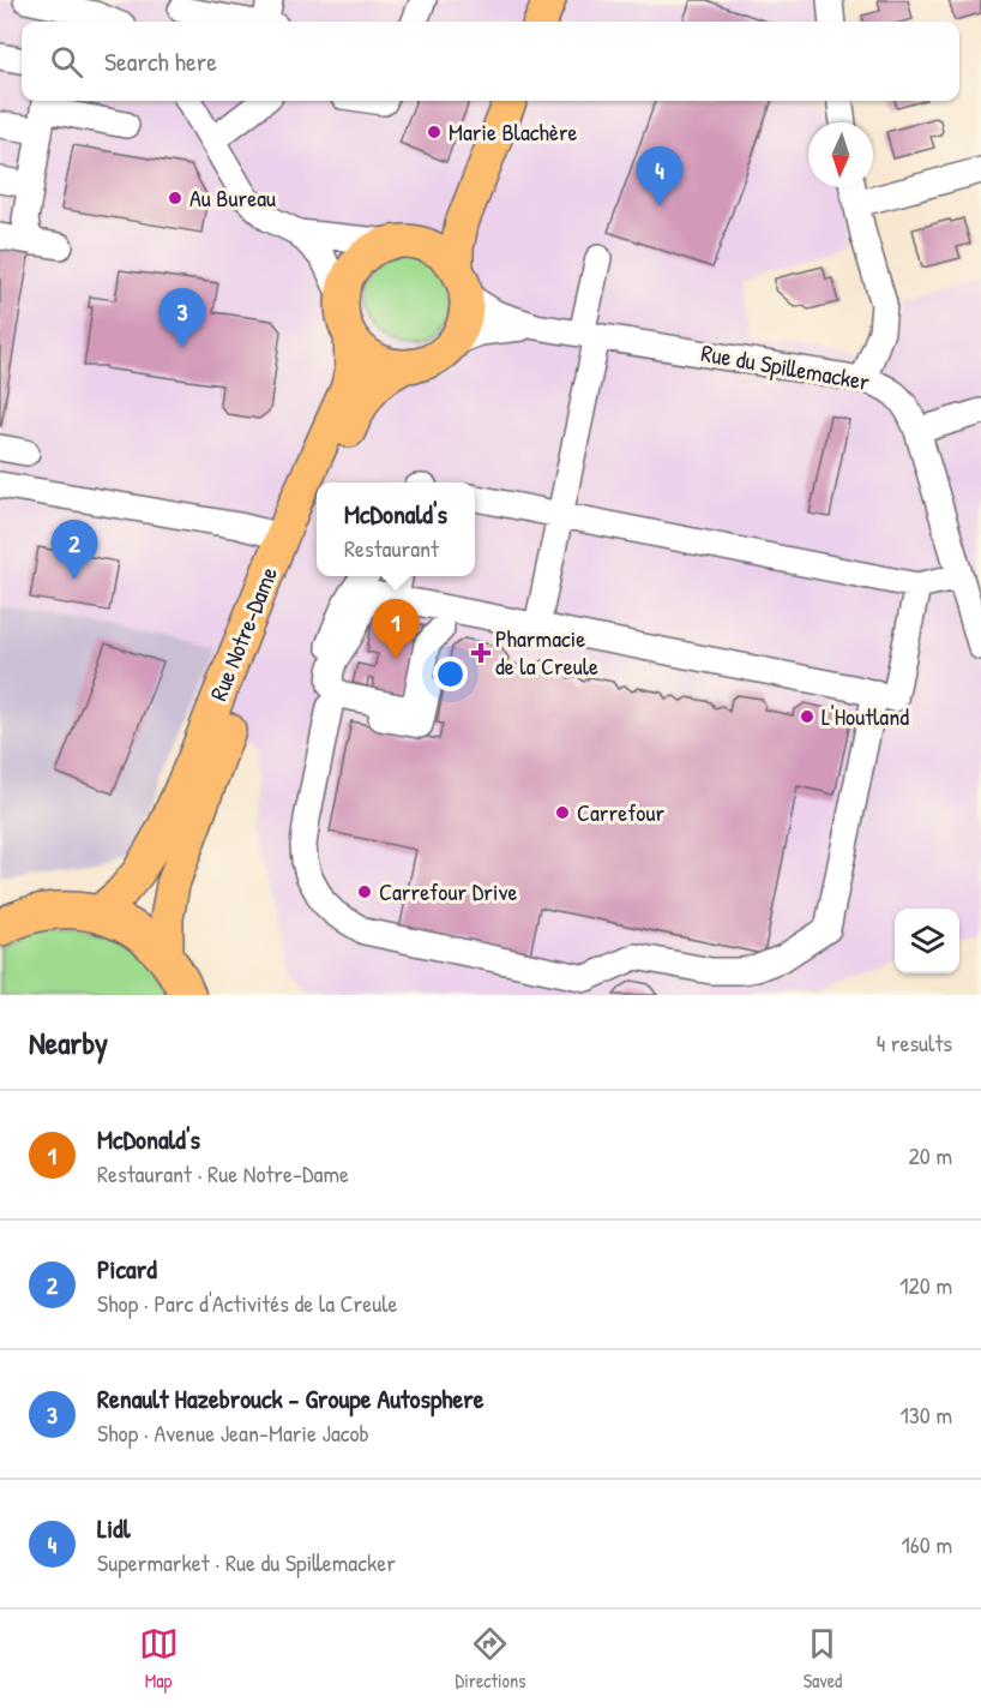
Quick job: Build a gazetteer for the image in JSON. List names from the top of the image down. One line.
{"streets":{"main road":["Rue Notre-Dame"],"street":["Rue du Spillemacker"]},"crossings":[["Rue du Spillemacker","Rue Notre-Dame"]],"places":{"other":["Marie Blachère","Au Bureau","L'Houtland","Carrefour","Carrefour Drive"],"health":["Pharmacie de la Creule"]},"north":"bottom","page":{"search":"Search here","pins":["4","3","2","1"],"popup":["McDonald's","Restaurant"],"heading":["Nearby","4 results"],"list":[{"mark":"1","name":"McDonald's","note":"Restaurant · Rue Notre-Dame","value":"20 m"},{"mark":"2","name":"Picard","note":"Shop · Parc d'Activités de la Creule","value":"120 m"},{"mark":"3","name":"Renault Hazebrouck - Groupe Autosphere","note":"Shop · Avenue Jean-Marie Jacob","value":"130 m"},{"mark":"4","name":"Lidl","note":"Supermarket · Rue du Spillemacker","value":"160 m"}],"nav":["Map","Directions","Saved"]}}
